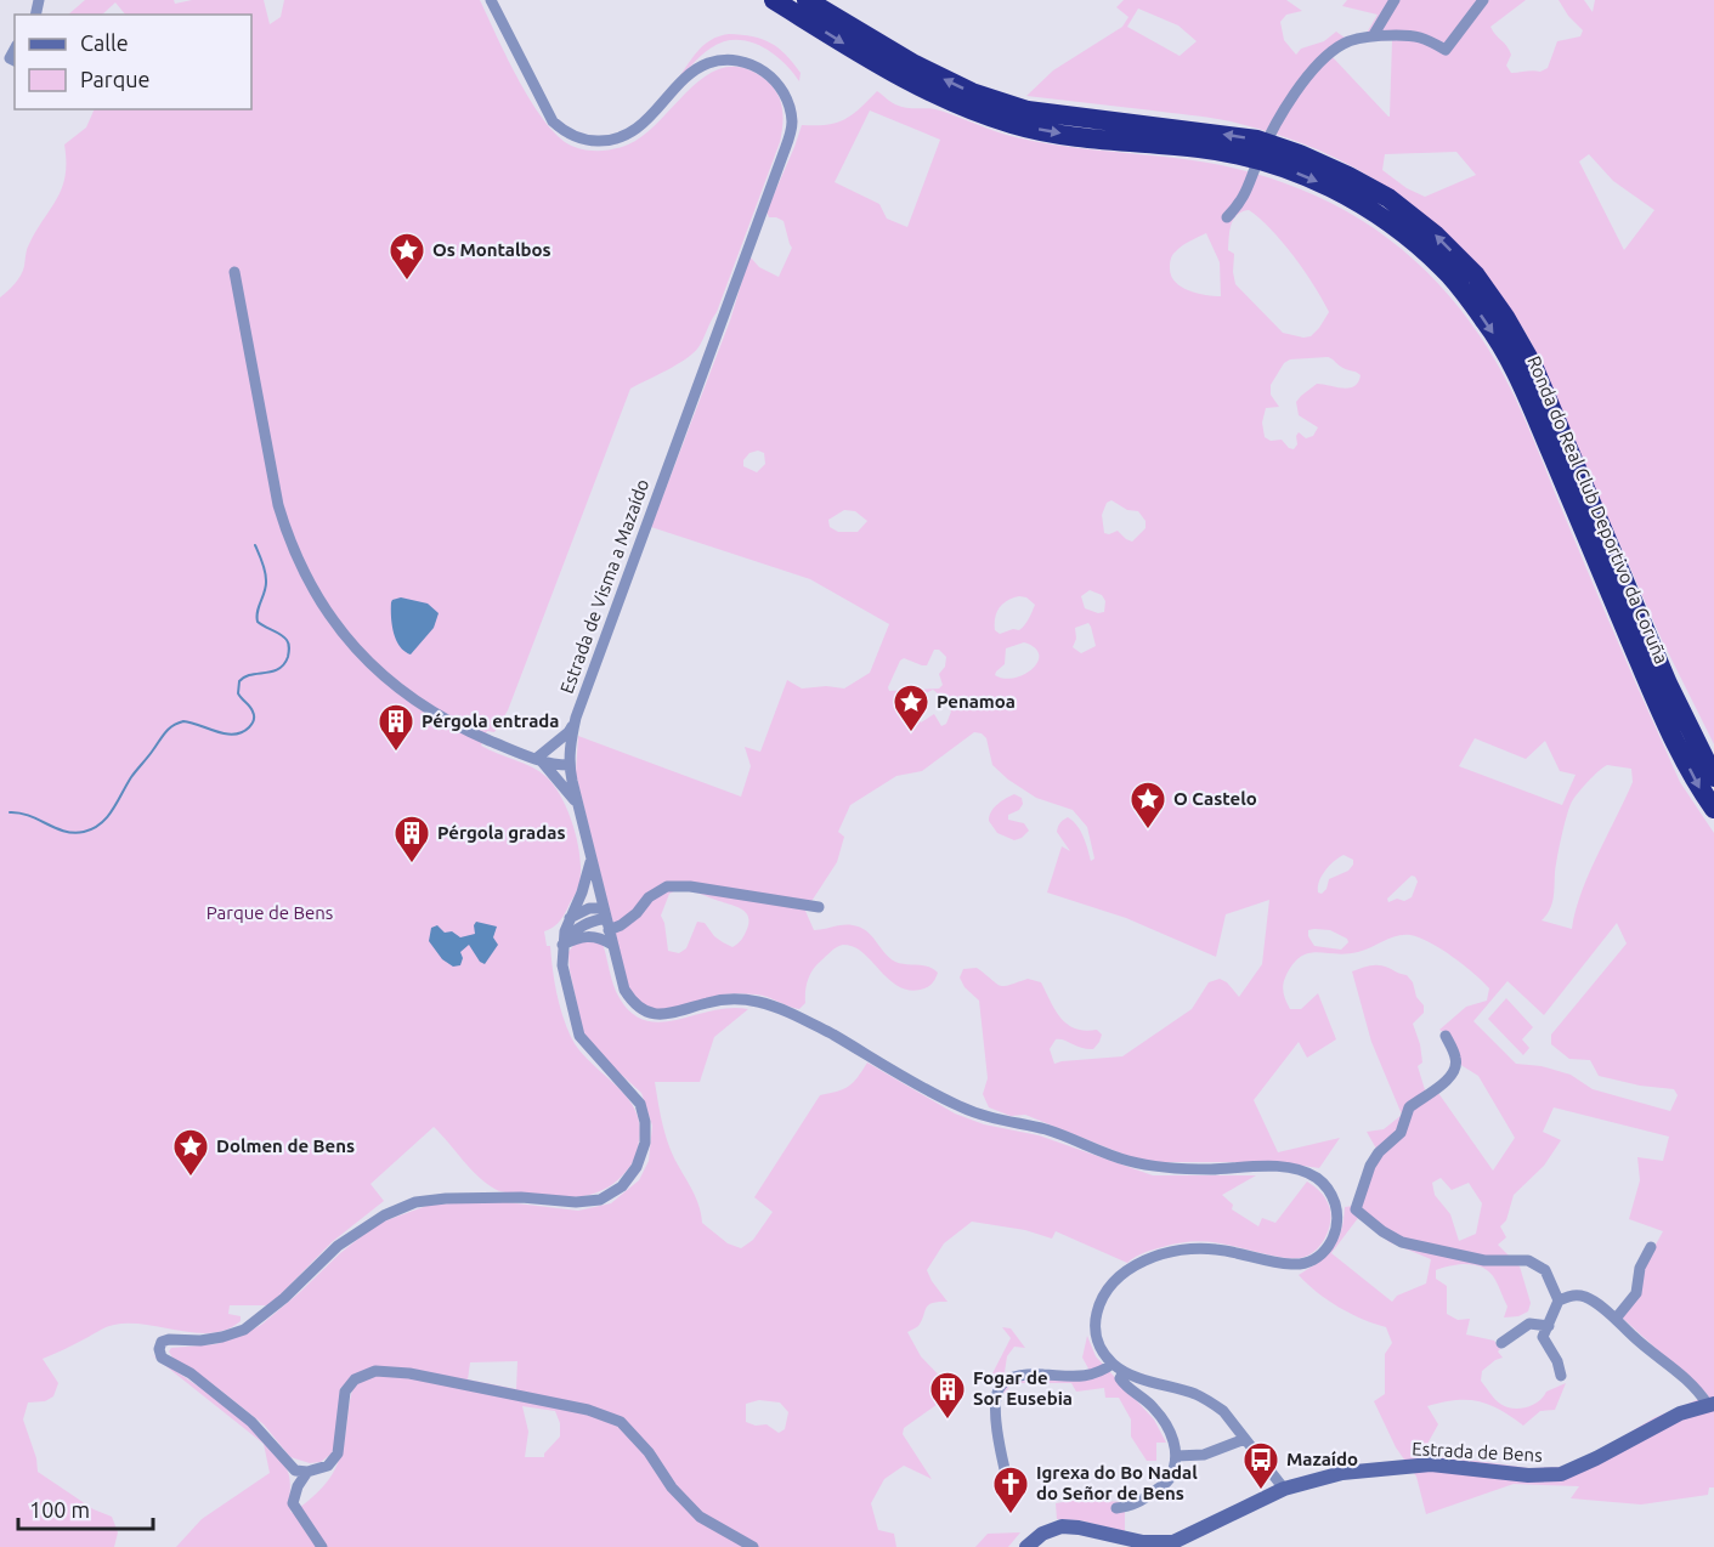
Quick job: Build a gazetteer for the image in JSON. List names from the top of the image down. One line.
{"streets":{"highway":["Ronda do Real Club Deportivo da Coruña"],"street":["Estrada de Visma a Mazaído","Estrada de Bens"]},"parks":["Parque de Bens"],"places":{"place":["Os Montalbos","Penamoa","O Castelo","Dolmen de Bens"],"building":["Pérgola entrada","Pérgola gradas","Fogar de Sor Eusebia"],"bus stop":["Mazaído"],"church":["Igrexa do Bo Nadal do Señor de Bens"]},"legend":["Calle","Parque"],"scale_bar":"100 m"}
